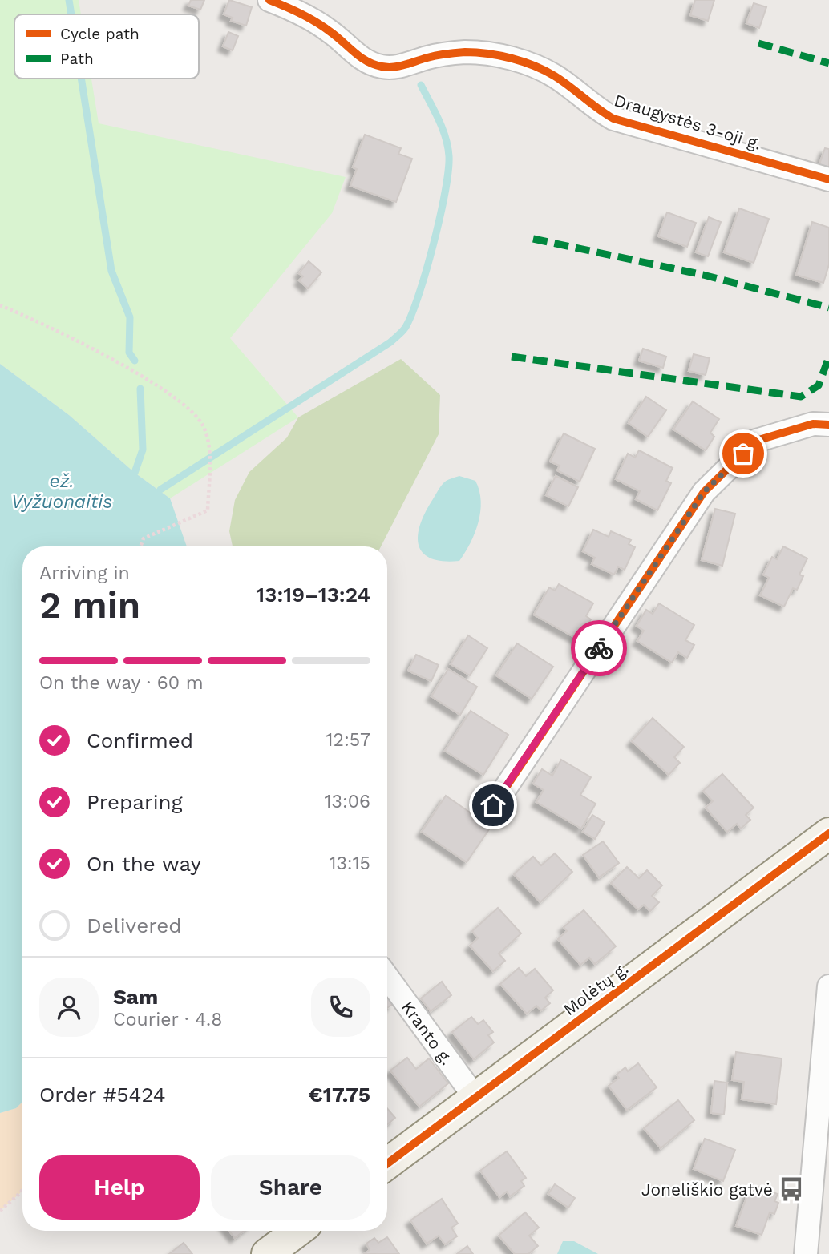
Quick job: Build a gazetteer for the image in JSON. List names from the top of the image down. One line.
{"streets":{"street":["Draugystės 3-oji g.","Molėtų g.","Kranto g."]},"crossings":[["Molėtų g.","Kranto g."]],"water":["ež. Vyžuonaitis"],"places":{"bus stop":["Joneliškio gatvė"]},"legend":["Cycle path","Path"],"page":{"heading":["2 min","Arriving in","13:19–13:24"],"panel":["Sam","Courier · 4.8","Order #5424","€17.75"],"bar":"On the way · 60 m","list":[["Confirmed","12:57"],["Preparing","13:06"],["On the way","13:15"],"Delivered"],"buttons":["Help","Share"]}}
